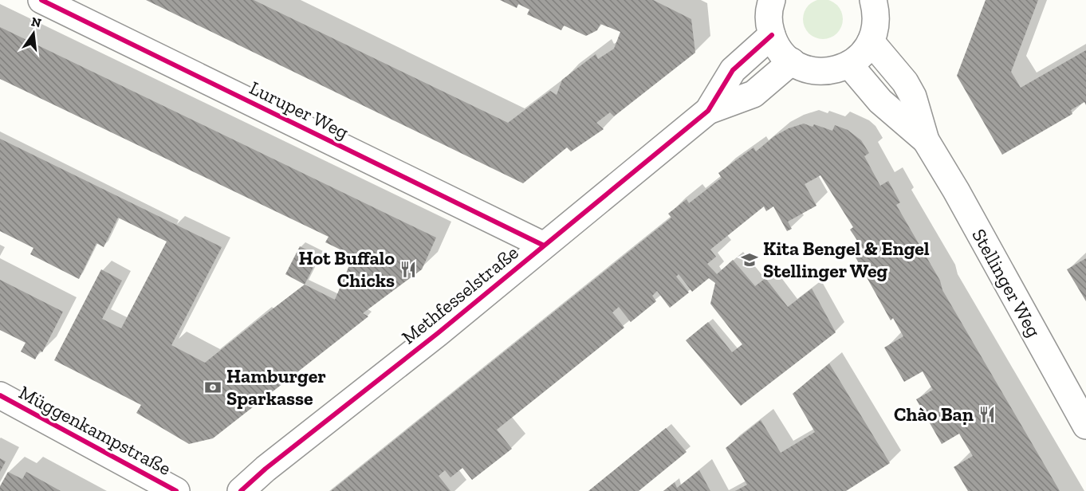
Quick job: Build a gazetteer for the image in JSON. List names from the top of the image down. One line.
{"streets":{"street":["Luruper Weg","Stellinger Weg","Methfesselstraße","Müggenkampstraße"]},"crossings":[["Luruper Weg","Methfesselstraße"]],"places":{"school or university":["Kita Bengel & Engel Stellinger Weg"],"restaurant":["Hot Buffalo Chicks","Chào Bạn"],"bank":["Hamburger Sparkasse"]},"north":"top"}
